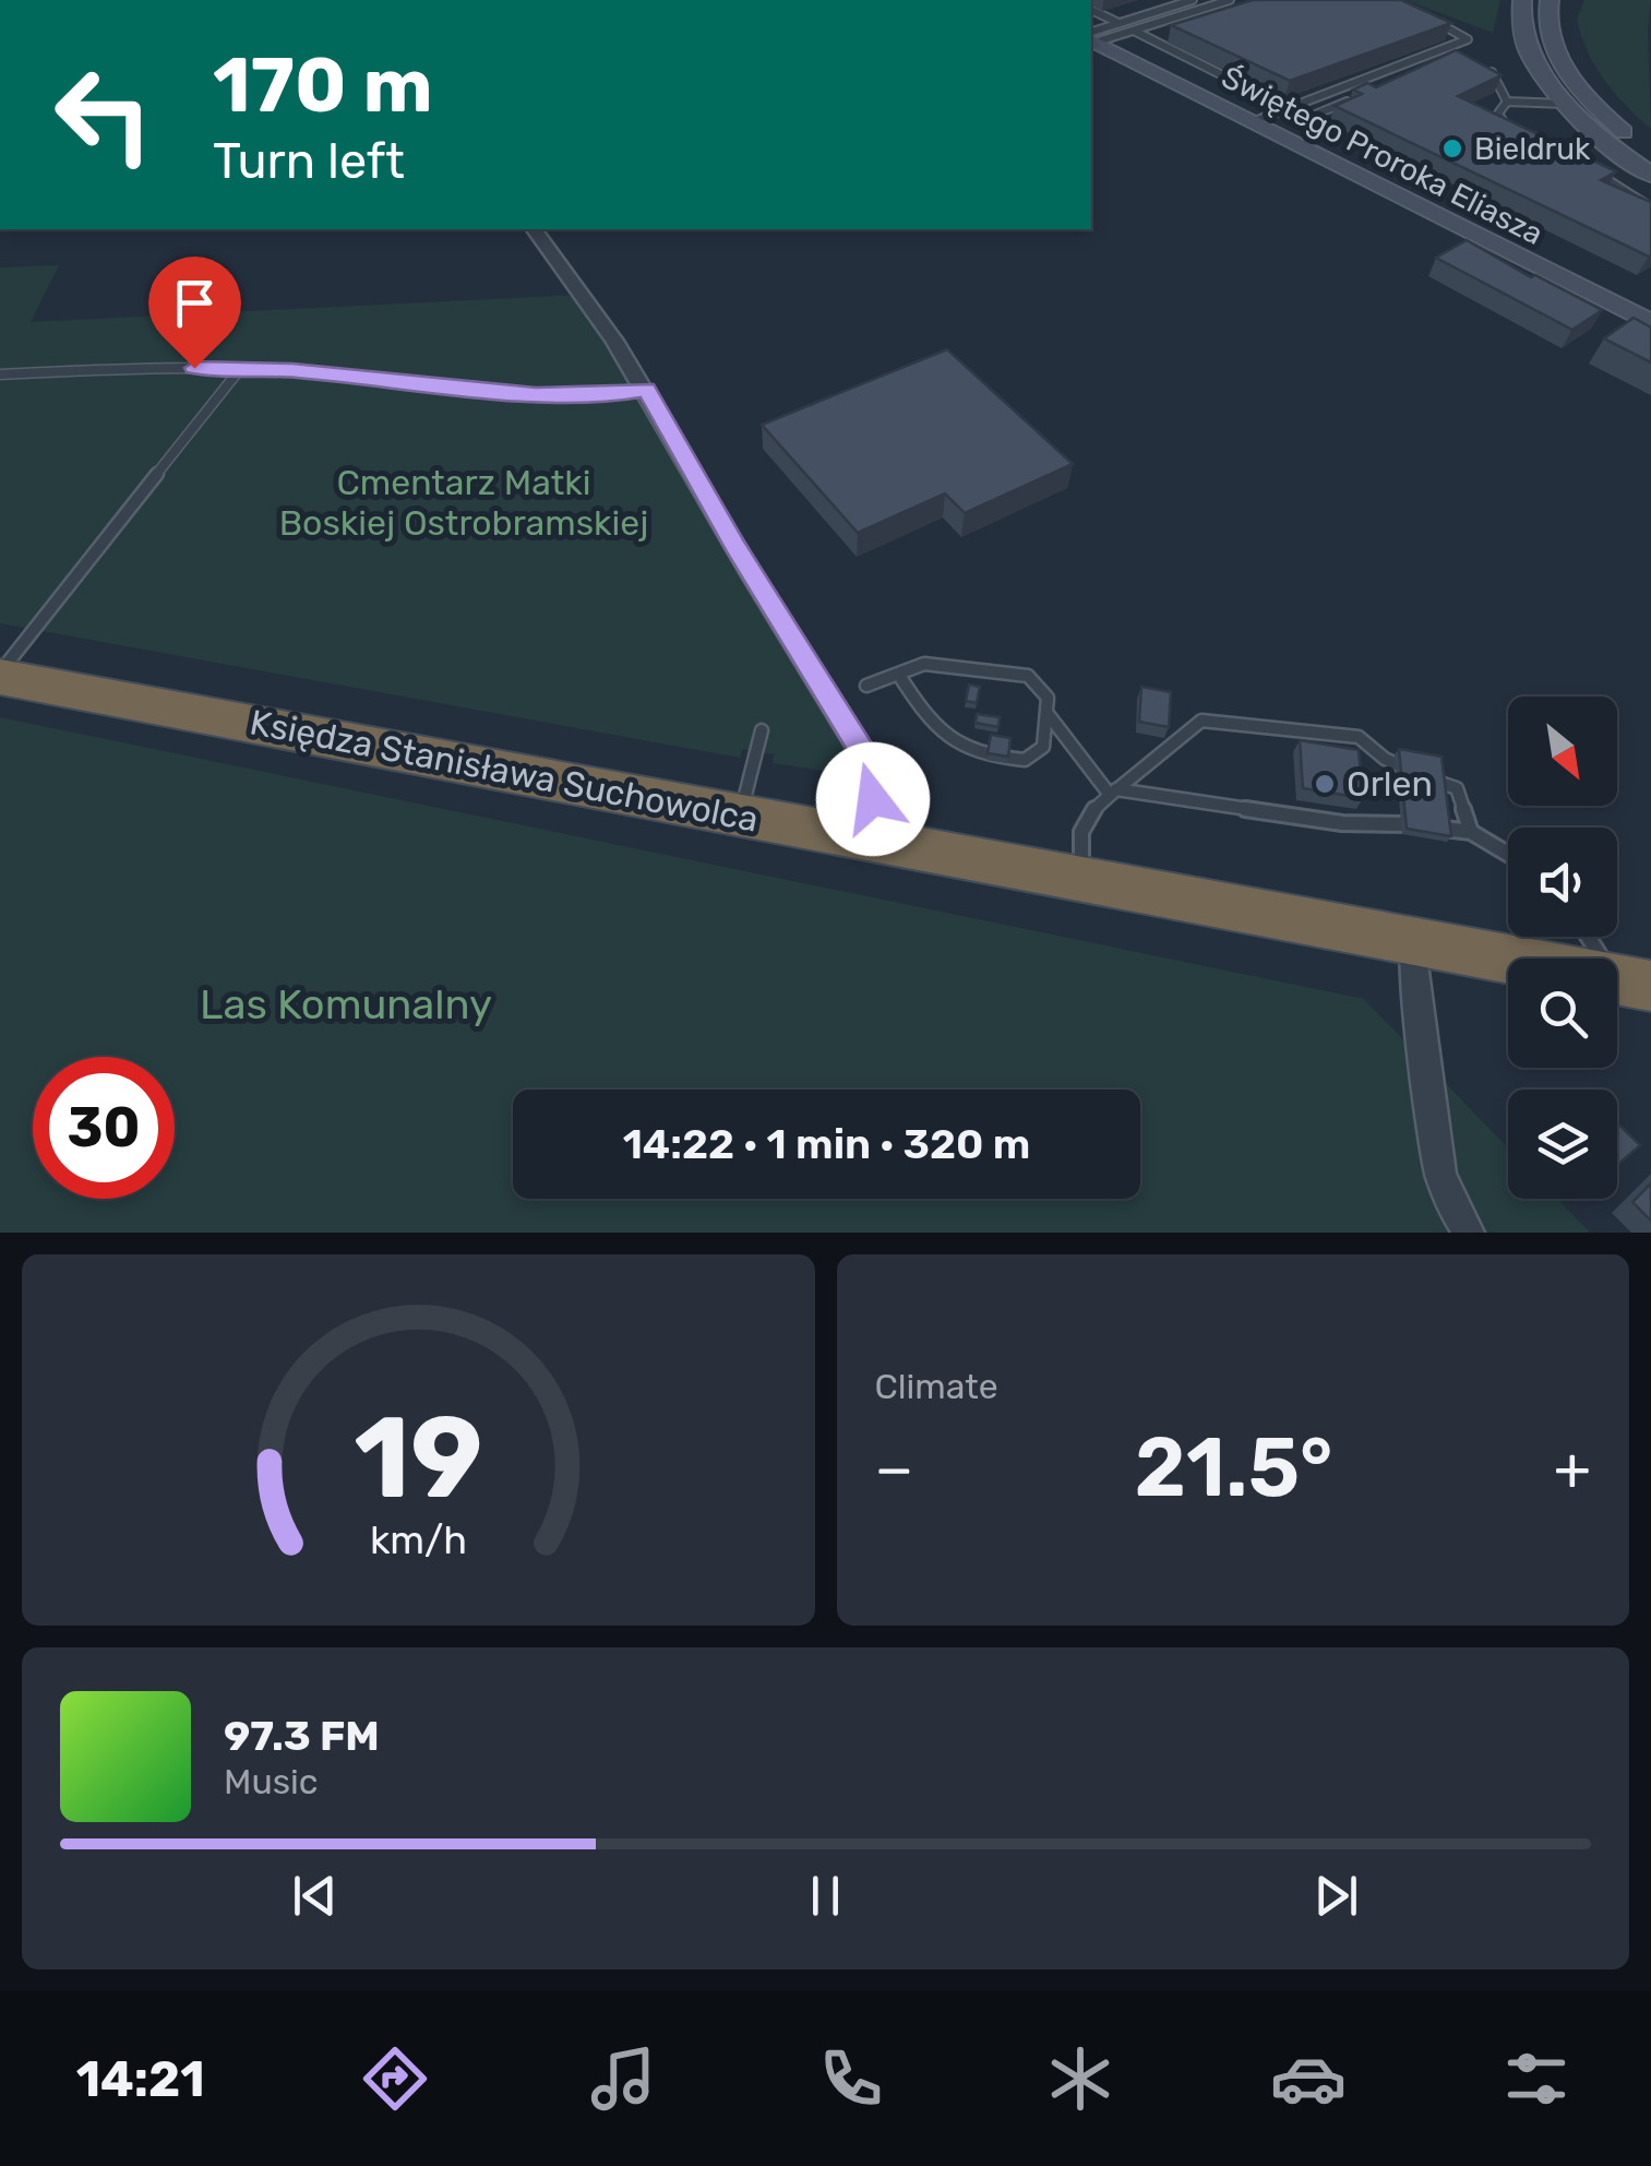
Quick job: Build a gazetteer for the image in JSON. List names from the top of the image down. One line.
{"streets":{"highway":["Księdza Stanisława Suchowolca"],"main road":["Świętego Proroka Eliasza"]},"parks":["Cmentarz Matki Boskiej Ostrobramskiej","Las Komunalny"],"places":["Bieldruk","Orlen"],"north":"bottom right","page":{"turn":["170 m","Turn left"],"limit":"30","trip":"14:22 · 1 min · 320 m","tile":"Climate","heat":["−","21.5°","+"],"song":["97.3 FM","Music"],"tabs":"14:21","gauge":["19","km/h"]}}
